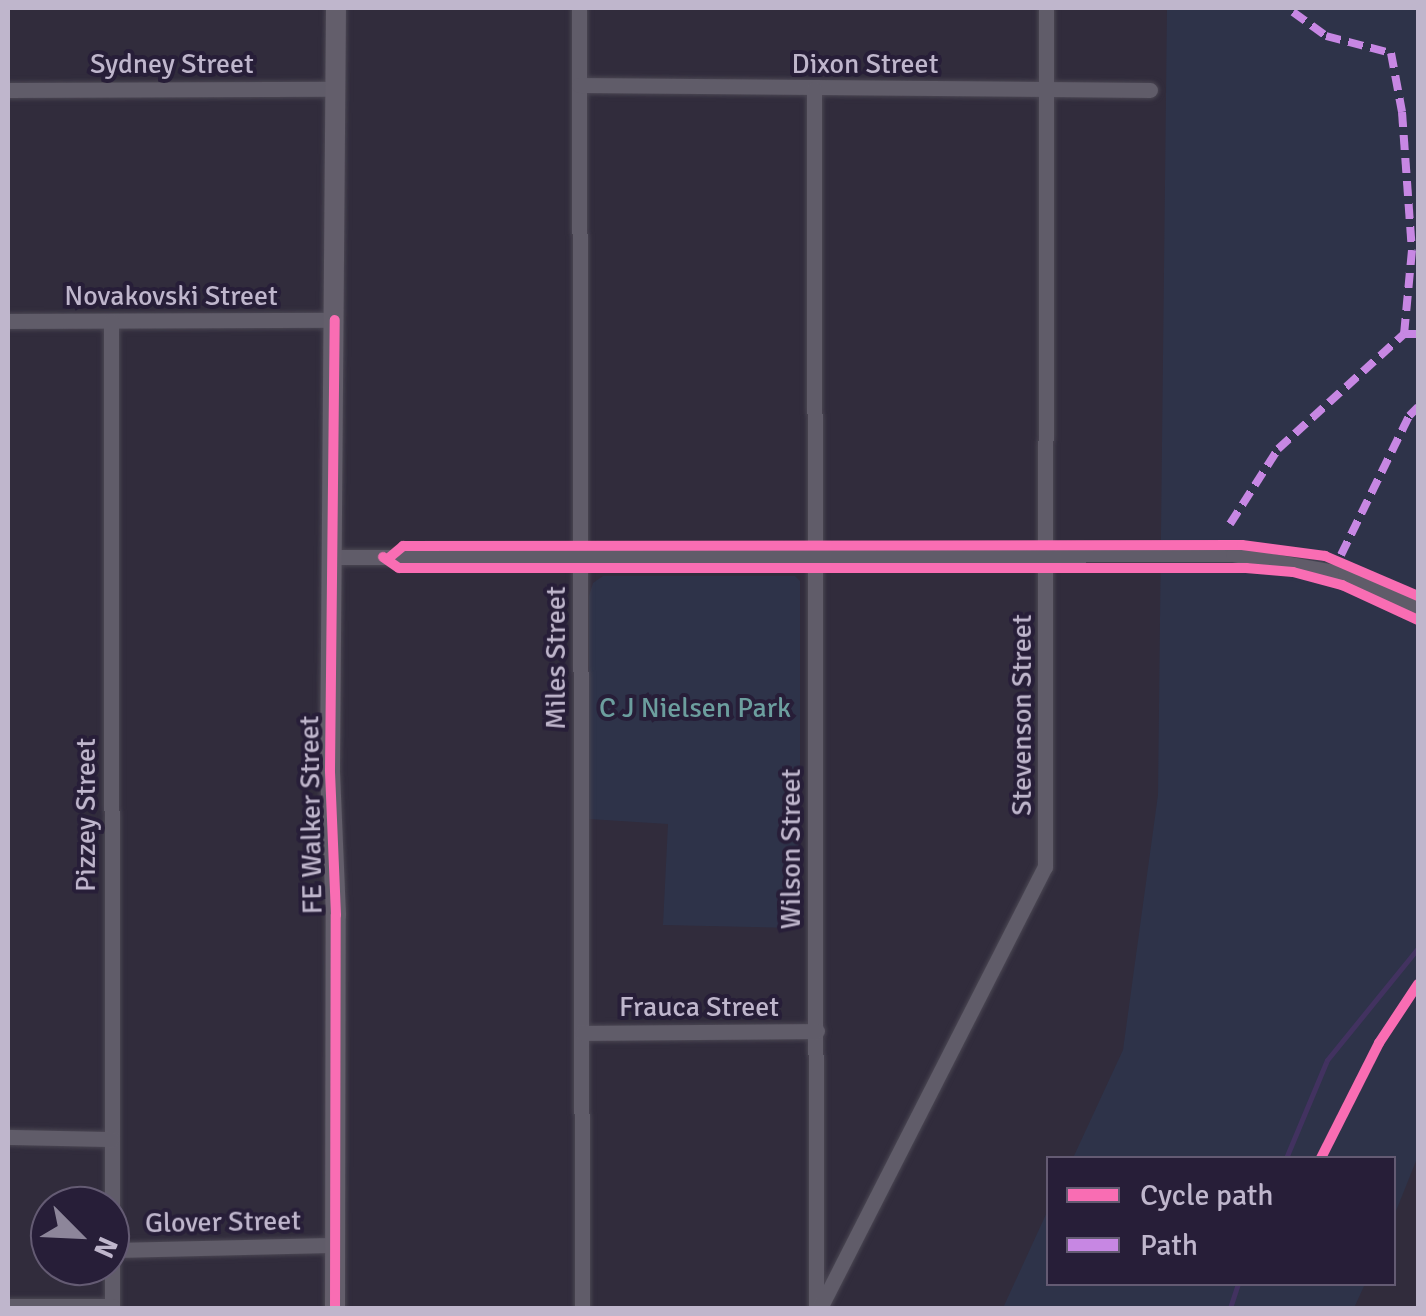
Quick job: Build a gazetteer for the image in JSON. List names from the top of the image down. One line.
{"streets":{"main road":["FE Walker Street"],"street":["Sydney Street","Dixon Street","Novakovski Street","Miles Street","Stevenson Street","Pizzey Street","Wilson Street","Frauca Street","Glover Street"]},"crossings":[["Sydney Street","FE Walker Street"],["Dixon Street","Miles Street"],["Dixon Street","Stevenson Street"],["Dixon Street","Wilson Street"],["Novakovski Street","Pizzey Street"],["Novakovski Street","FE Walker Street"],["Miles Street","Frauca Street"],["Stevenson Street","Wilson Street"],["FE Walker Street","Glover Street"],["Wilson Street","Frauca Street"]],"parks":["C J Nielsen Park"],"legend":["Cycle path","Path"],"north":"bottom right"}
